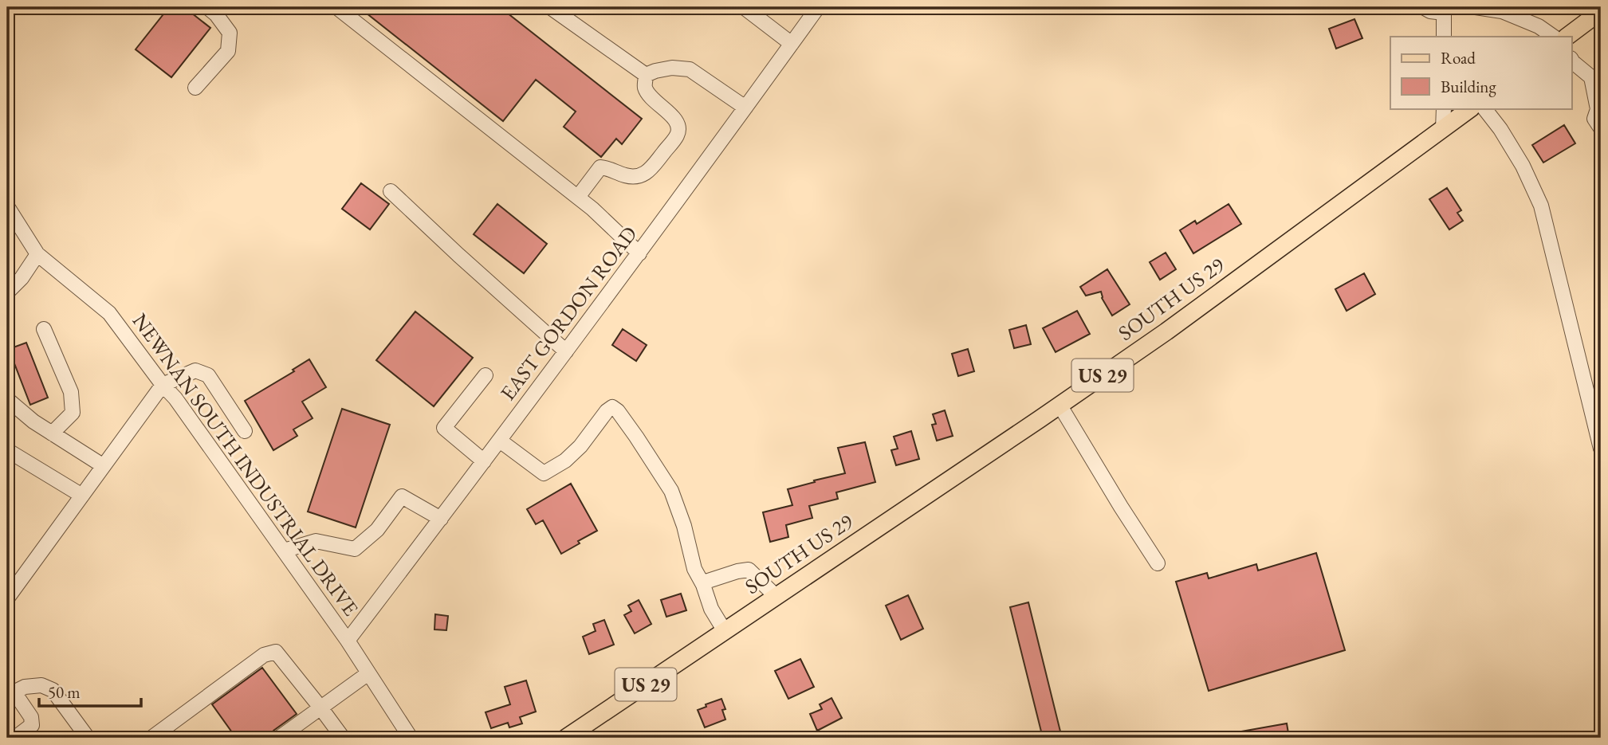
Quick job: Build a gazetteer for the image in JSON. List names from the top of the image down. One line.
{"streets":{"main road":["SOUTH US 29","US 29"],"street":["EAST GORDON ROAD","NEWNAN SOUTH INDUSTRIAL DRIVE"]},"crossings":[["SOUTH US 29","US 29"],["EAST GORDON ROAD","NEWNAN SOUTH INDUSTRIAL DRIVE"]],"legend":["Road","Building"],"scale_bar":"50 m"}
